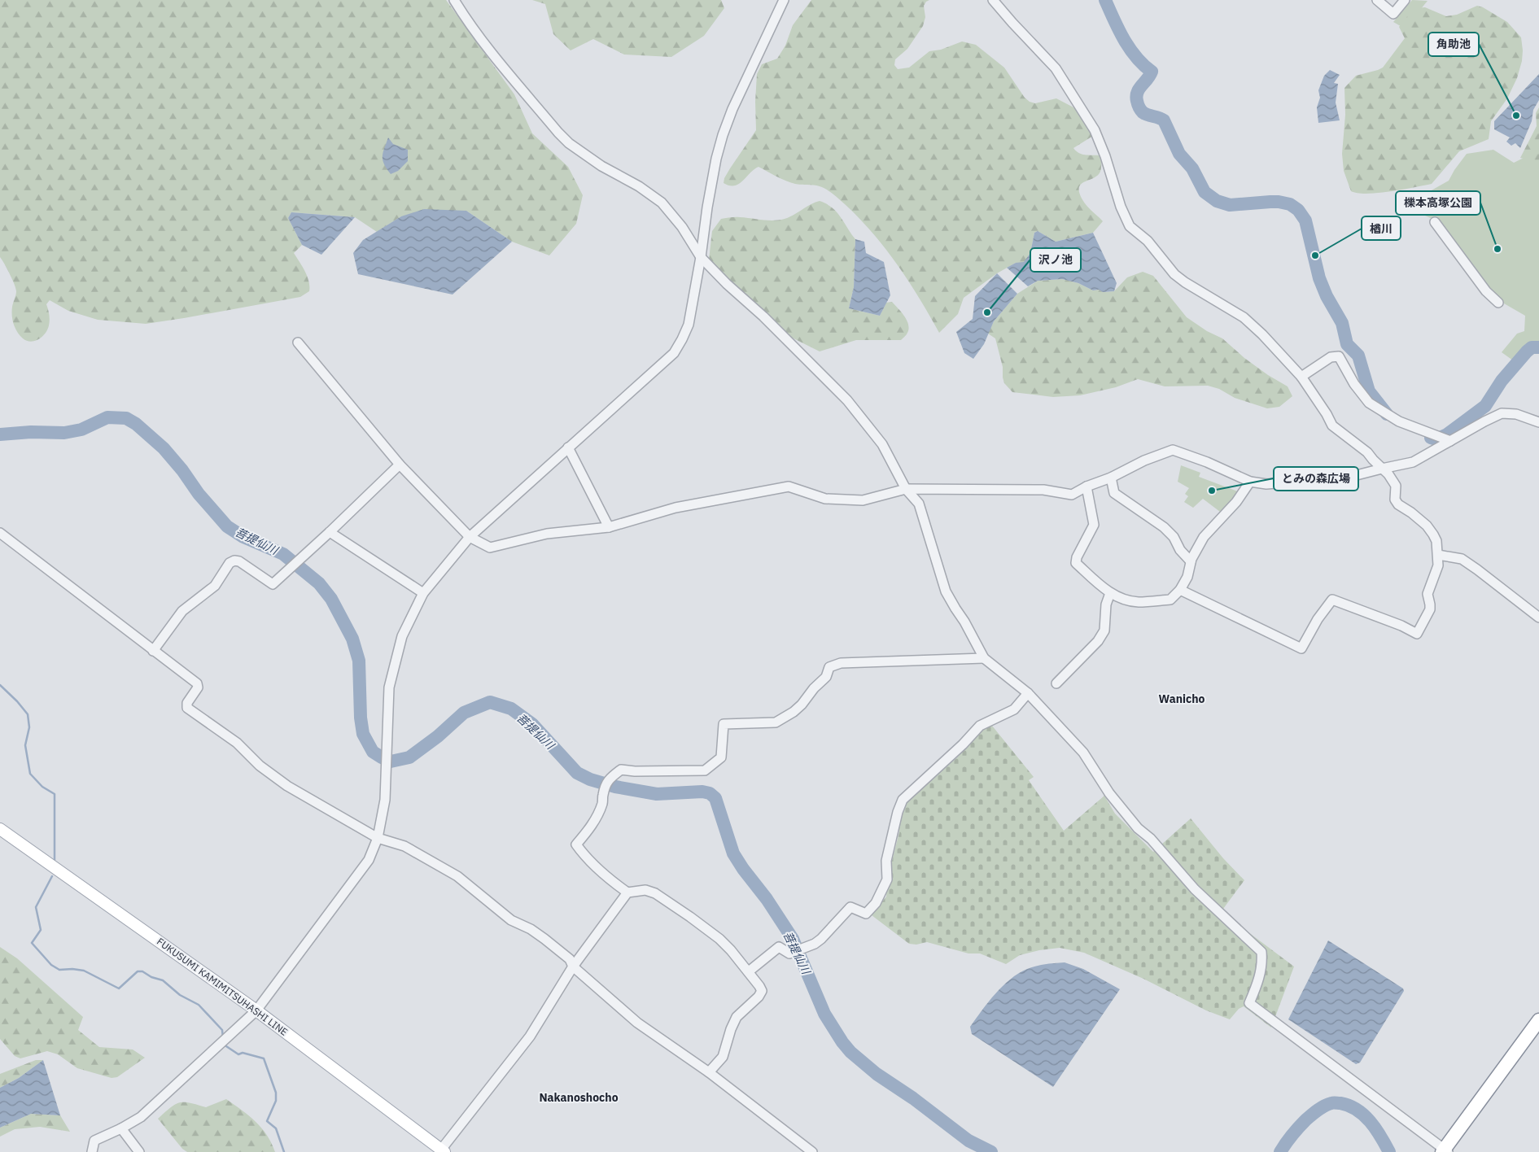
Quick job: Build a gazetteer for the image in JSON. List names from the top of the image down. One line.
{"streets":{"main road":["FUKUSUMI KAMIMITSUHASHI LINE"]},"districts":["Wanicho","Nakanoshocho"],"water":["菩提仙川"],"places":["角助池","櫟本高塚公園","楢川","沢ノ池","とみの森広場"]}
